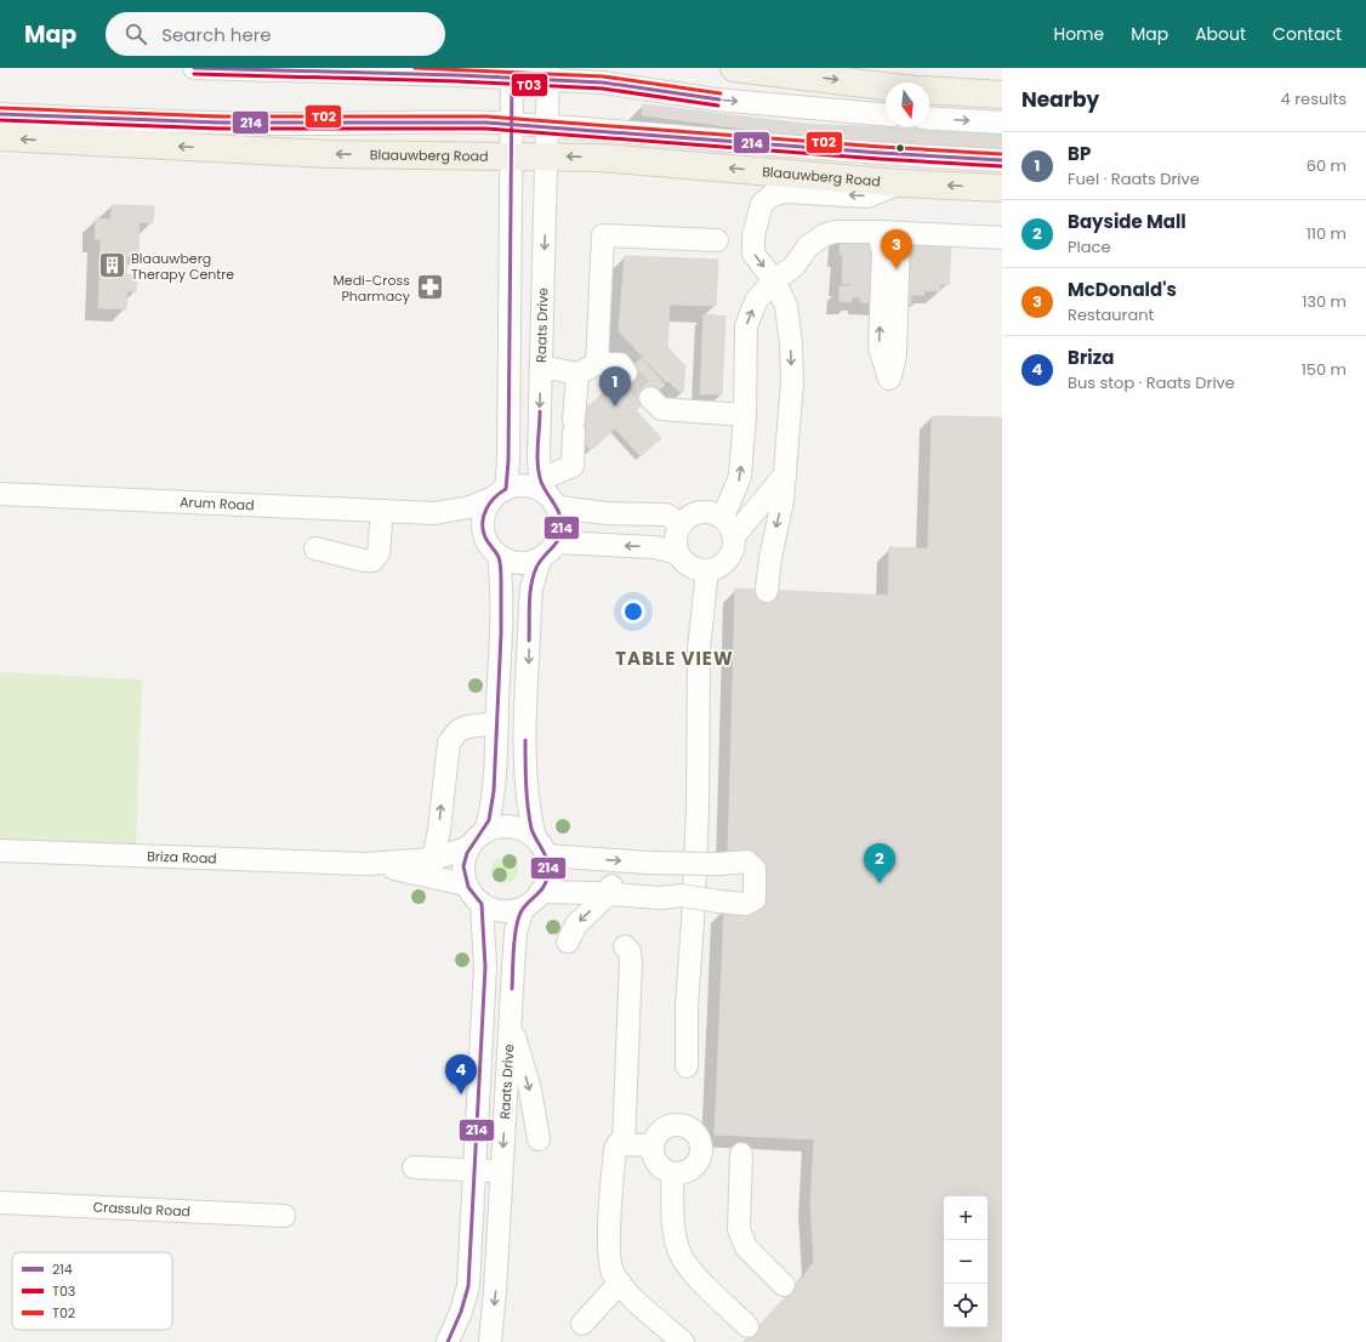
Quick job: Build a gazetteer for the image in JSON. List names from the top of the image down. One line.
{"streets":{"main road":["Blaauwberg Road"],"street":["Raats Drive","Arum Road","Briza Road","Crassula Road"]},"crossings":[["Blaauwberg Road","Raats Drive"],["Raats Drive","Arum Road"],["Raats Drive","Briza Road"]],"one_way":["Blaauwberg Road"],"districts":["TABLE VIEW"],"places":{"building":["Blaauwberg Therapy Centre"],"pharmacy":["Medi-Cross Pharmacy"]},"lines":["transit line 214","transit line T02","transit line T03"],"legend":["214","T03","T02"],"north":"bottom","page":{"header":"Map","search":"Search here","nav":["Home","Map","About","Contact"],"heading":["Nearby","4 results"],"list":[{"mark":"1","name":"BP","note":"Fuel · Raats Drive","value":"60 m"},{"mark":"2","name":"Bayside Mall","note":"Place","value":"110 m"},{"mark":"3","name":"McDonald's","note":"Restaurant","value":"130 m"},{"mark":"4","name":"Briza","note":"Bus stop · Raats Drive","value":"150 m"}],"pins":["3","1","2","4"],"map_buttons":["+","−"]}}
